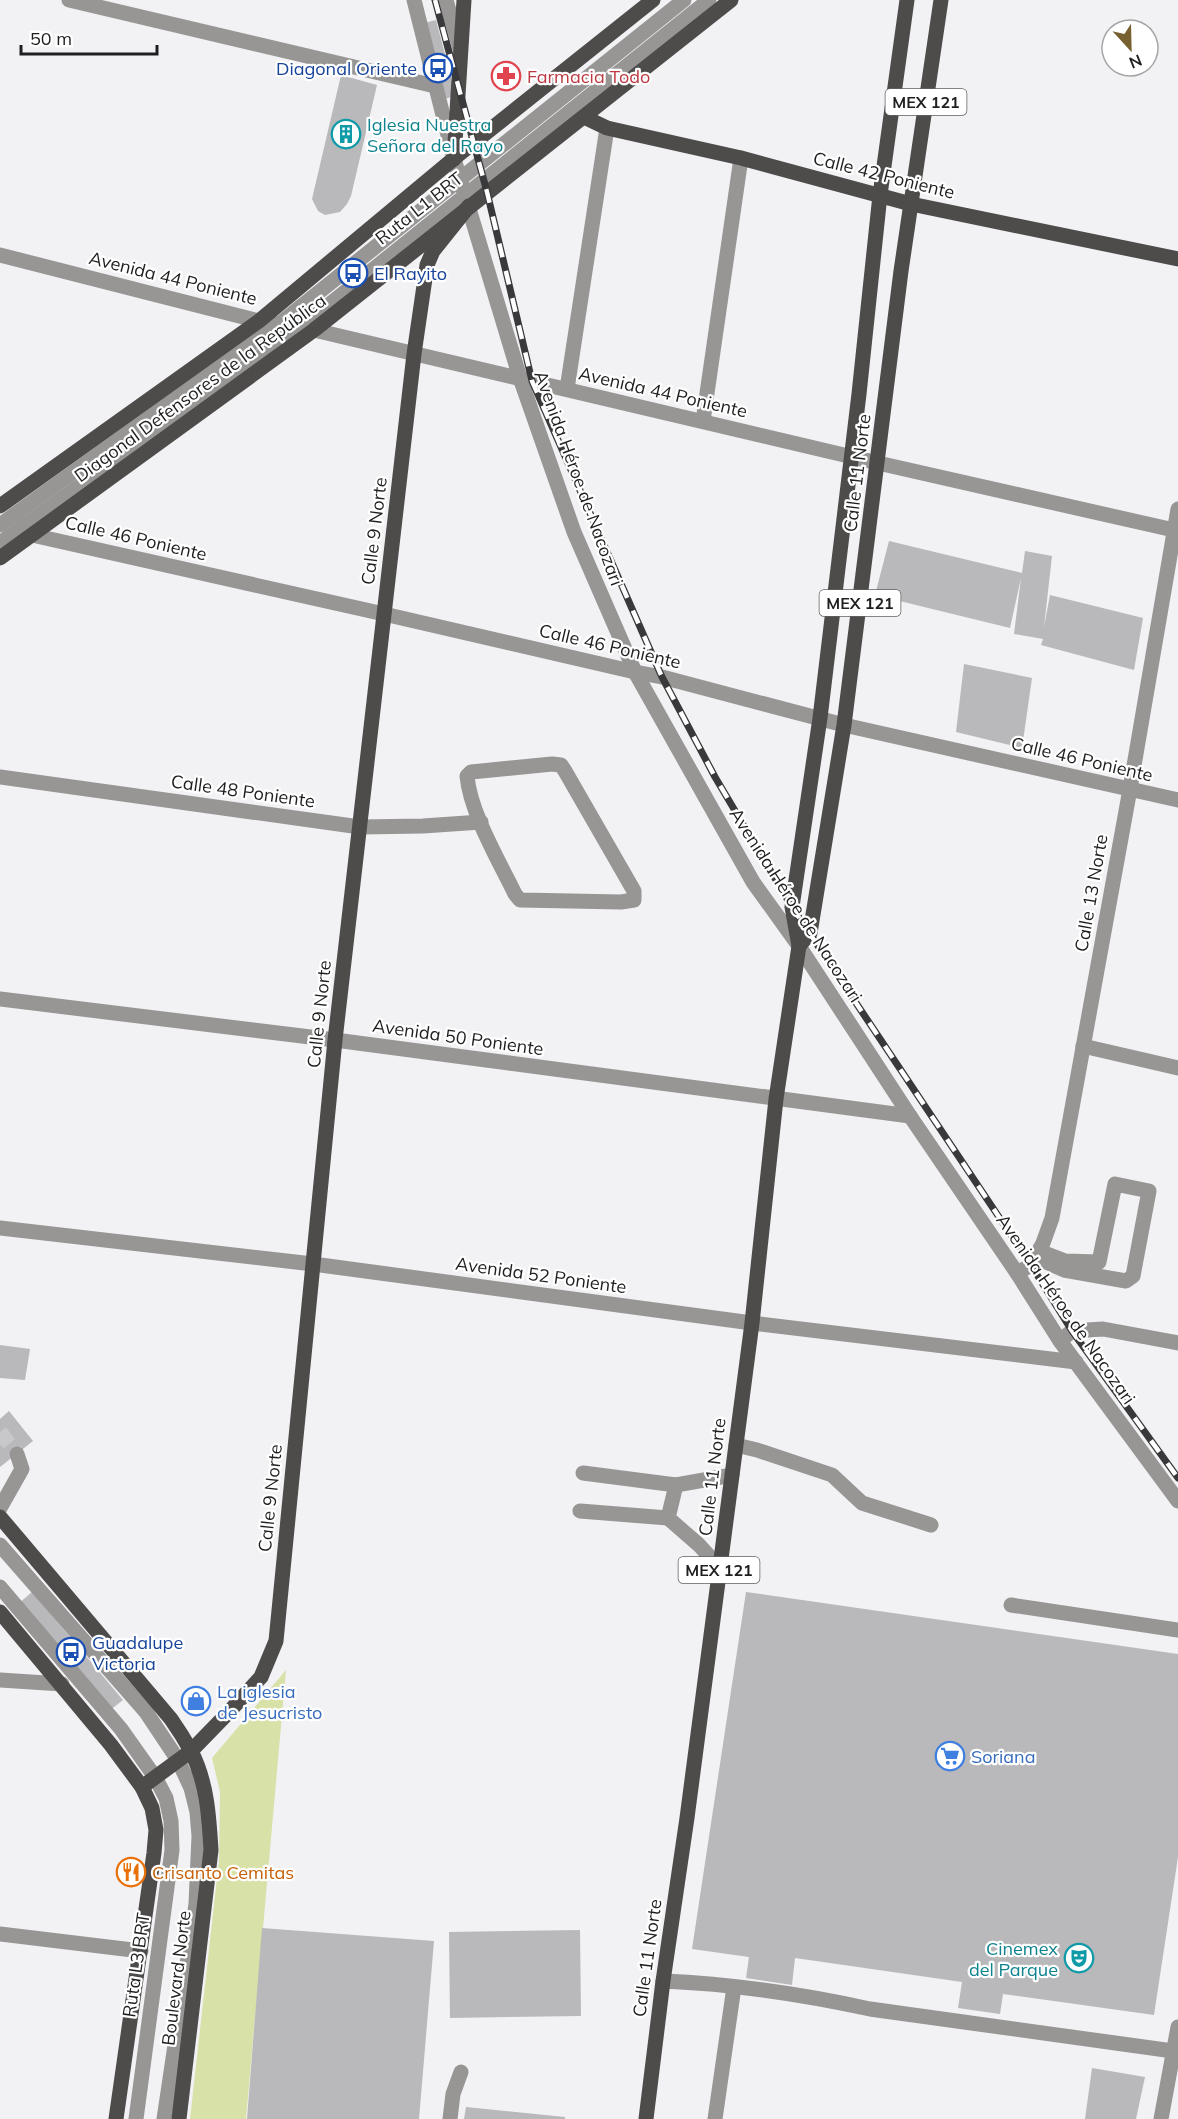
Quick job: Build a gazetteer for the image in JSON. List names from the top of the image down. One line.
{"streets":{"main road":["MEX 121","Calle 42 Poniente","Diagonal Defensores de la República","Calle 11 Norte","Calle 9 Norte","Boulevard Norte"],"street":["Ruta L1 BRT","Avenida 44 Poniente","Avenida Héroe de Nacozari","Calle 46 Poniente","Calle 48 Poniente","Calle 13 Norte","Avenida 50 Poniente","Avenida 52 Poniente","Ruta L3 BRT"]},"crossings":[["Calle 42 Poniente","Diagonal Defensores de la República"],["Calle 42 Poniente","Calle 11 Norte"],["Ruta L1 BRT","Avenida 44 Poniente"],["Ruta L1 BRT","Diagonal Defensores de la República"],["Ruta L1 BRT","Avenida Héroe de Nacozari"],["Ruta L1 BRT","Calle 9 Norte"],["Avenida 44 Poniente","Diagonal Defensores de la República"],["Avenida 44 Poniente","Calle 11 Norte"],["Avenida 44 Poniente","Avenida Héroe de Nacozari"],["Avenida 44 Poniente","Calle 9 Norte"],["Avenida 44 Poniente","Calle 13 Norte"],["Diagonal Defensores de la República","Avenida Héroe de Nacozari"],["Diagonal Defensores de la República","Calle 9 Norte"],["Diagonal Defensores de la República","Calle 46 Poniente"],["Calle 11 Norte","Avenida Héroe de Nacozari"],["Calle 11 Norte","Calle 46 Poniente"],["Calle 11 Norte","Avenida 50 Poniente"],["Calle 11 Norte","Avenida 52 Poniente"],["Avenida Héroe de Nacozari","Calle 9 Norte"],["Avenida Héroe de Nacozari","Calle 46 Poniente"],["Avenida Héroe de Nacozari","Calle 13 Norte"],["Avenida Héroe de Nacozari","Avenida 50 Poniente"],["Avenida Héroe de Nacozari","Avenida 52 Poniente"],["Calle 9 Norte","Calle 46 Poniente"],["Calle 9 Norte","Calle 48 Poniente"],["Calle 9 Norte","Avenida 50 Poniente"],["Calle 9 Norte","Avenida 52 Poniente"],["Calle 9 Norte","Ruta L3 BRT"],["Calle 9 Norte","Boulevard Norte"],["Calle 46 Poniente","Calle 13 Norte"]],"places":{"bus stop":["Diagonal Oriente","El Rayito","Guadalupe Victoria"],"pharmacy":["Farmacia Todo"],"building":["Iglesia Nuestra Señora del Rayo"],"shop":["La iglesia de Jesucristo"],"supermarket":["Soriana"],"restaurant":["Crisanto Cemitas"],"theatre":["Cinemex del Parque"]},"scale_bar":"50 m","north":"bottom"}
